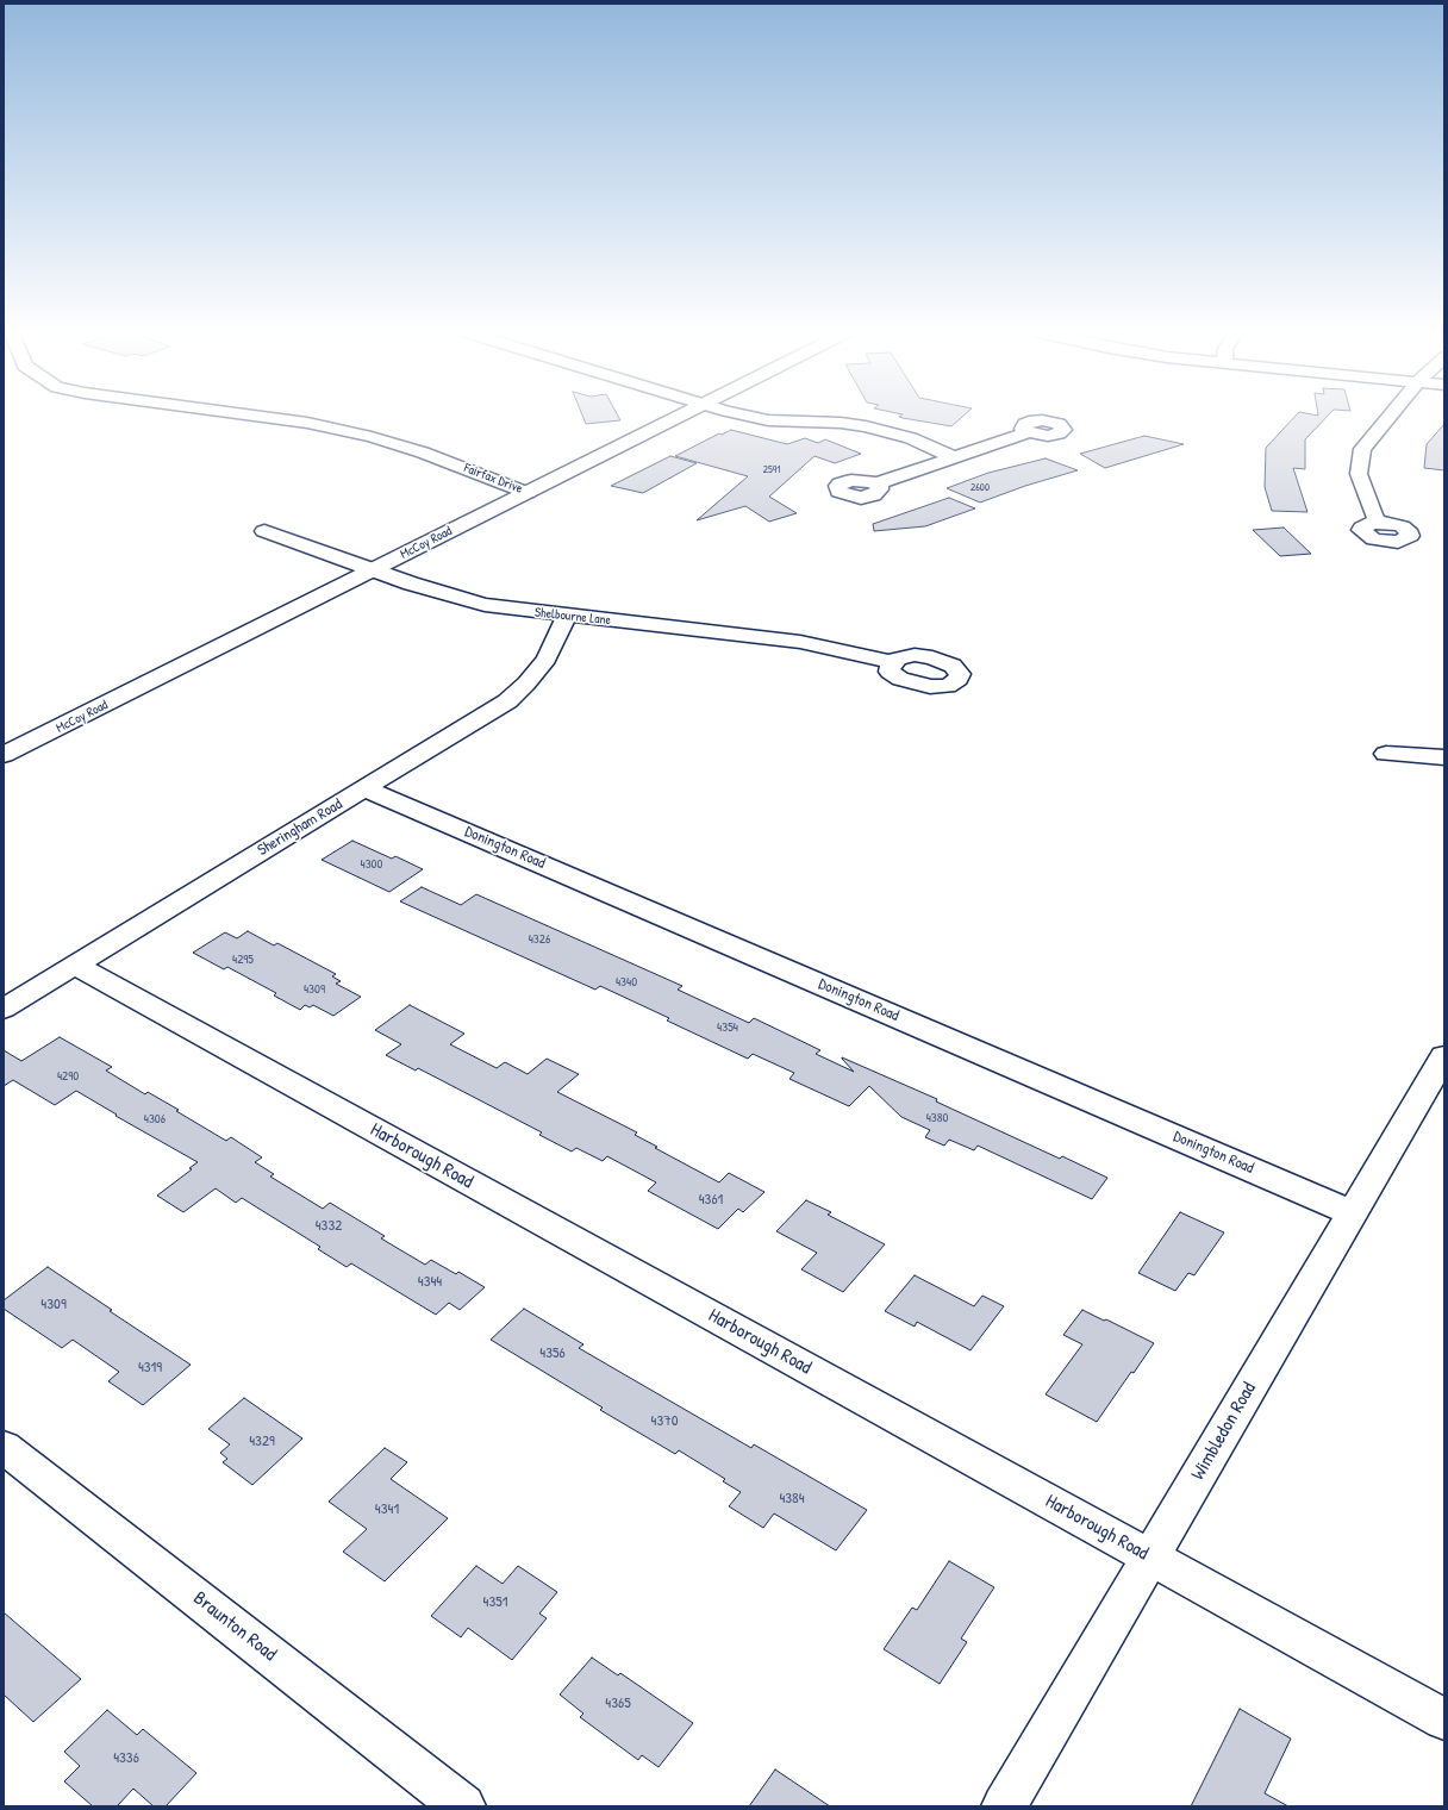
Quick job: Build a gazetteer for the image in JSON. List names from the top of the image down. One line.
{"streets":{"street":["Fairfax Drive","McCoy Road","Shelbourne Lane","Sheringham Road","Donington Road","Harborough Road","Wimbledon Road","Braunton Road"]},"crossings":[["Fairfax Drive","McCoy Road"],["McCoy Road","Shelbourne Lane"],["Shelbourne Lane","Sheringham Road"],["Sheringham Road","Donington Road"],["Sheringham Road","Harborough Road"],["Donington Road","Wimbledon Road"],["Harborough Road","Wimbledon Road"]],"house_numbers":["2591","2600","4300","4326","4295","4340","4309","4354","4290","4380","4306","4361","4332","4344","4309","4356","4319","4370","4329","4384","4341","4351","4365","4336"]}
